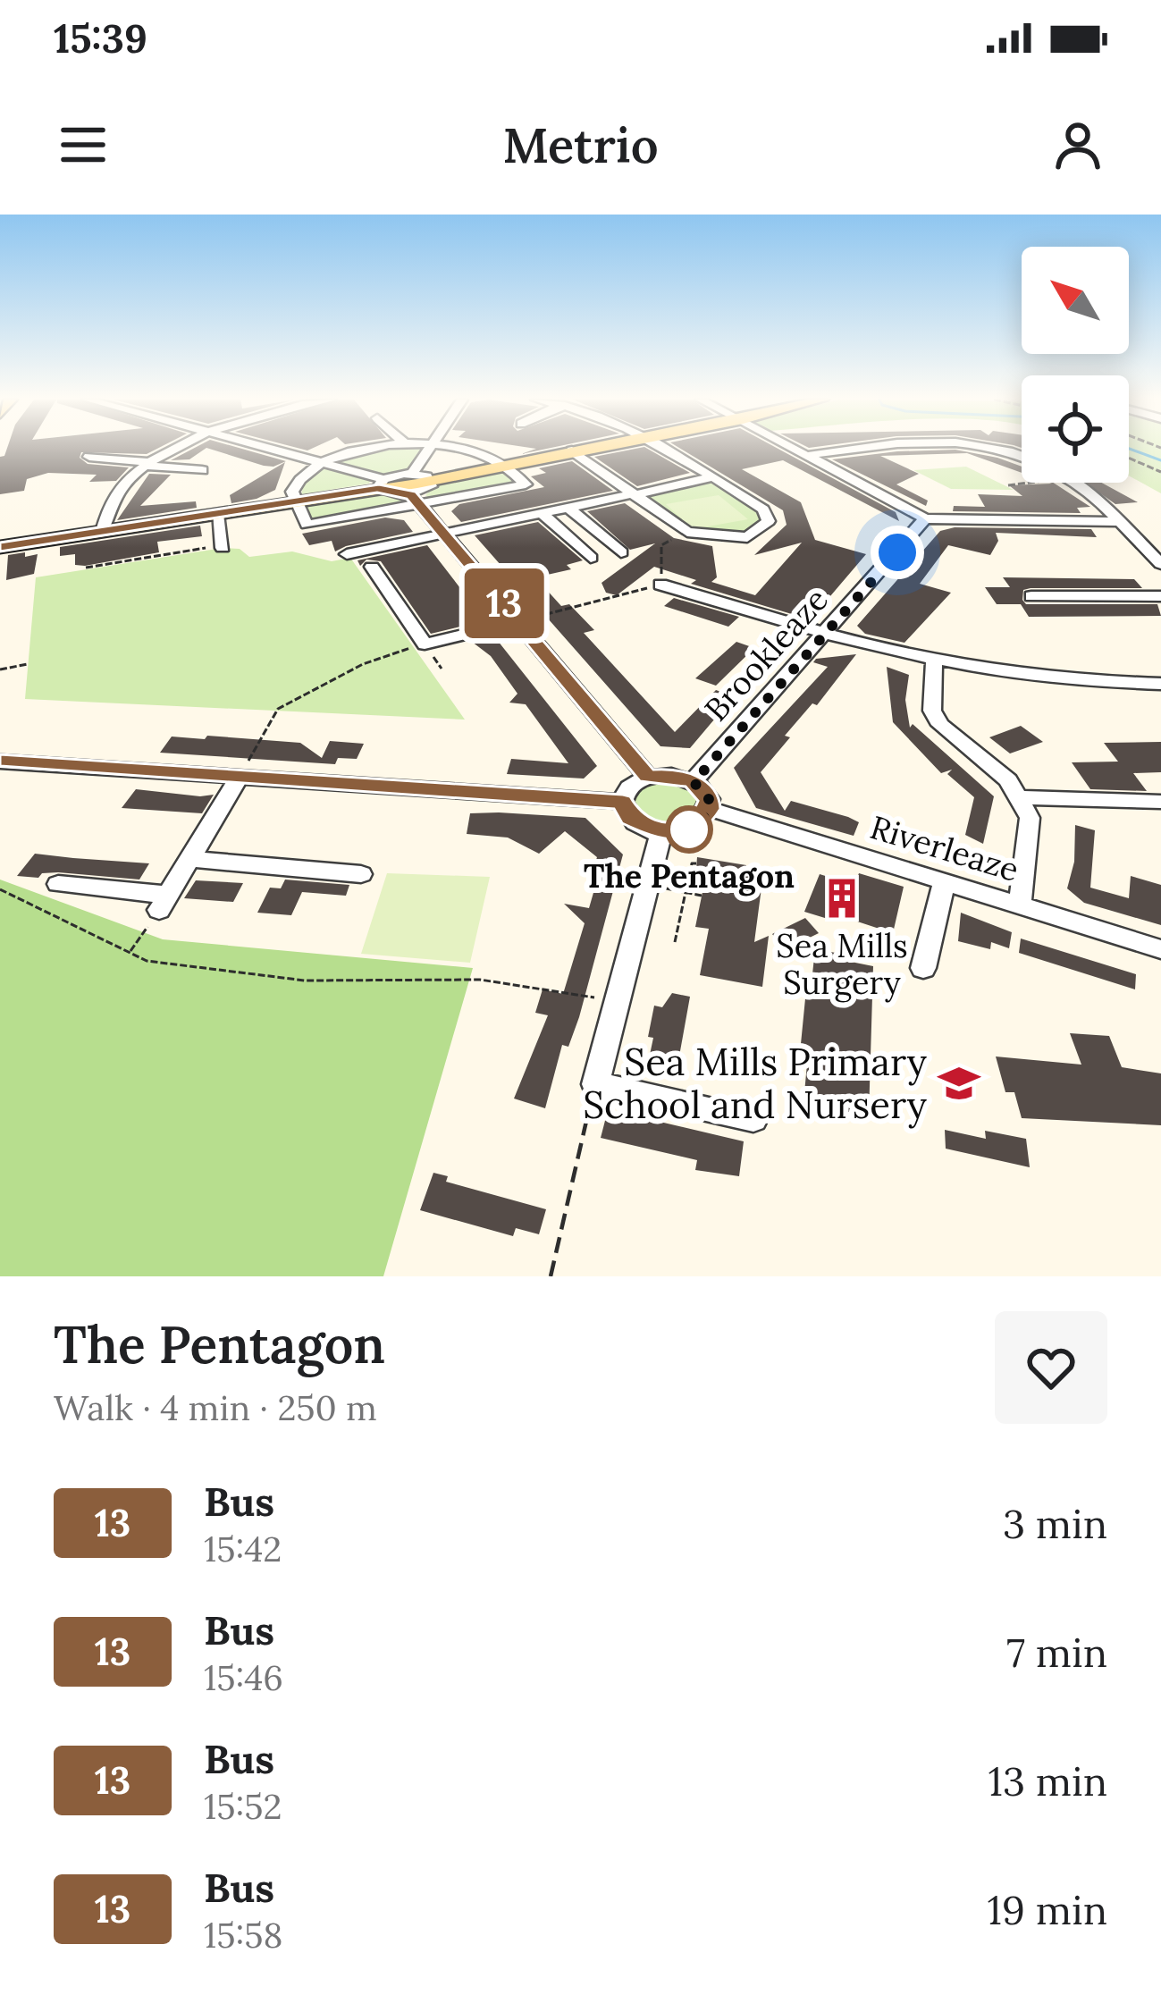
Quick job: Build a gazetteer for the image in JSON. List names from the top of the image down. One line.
{"streets":{"street":["Brookleaze","Riverleaze"]},"crossings":[["Brookleaze","Riverleaze"]],"places":{"other":["The Pentagon"],"building":["Sea Mills Surgery"],"school or university":["Sea Mills Primary School and Nursery"]},"lines":["bus line 13"],"north":"top left","page":{"status":"15:39","header":"Metrio","on_map":"13","heading":["The Pentagon","Walk · 4 min · 250 m"],"list":[{"mark":"13","name":"Bus","note":"15:42","value":"3 min"},{"mark":"13","name":"Bus","note":"15:46","value":"7 min"},{"mark":"13","name":"Bus","note":"15:52","value":"13 min"},{"mark":"13","name":"Bus","note":"15:58","value":"19 min"}]}}
